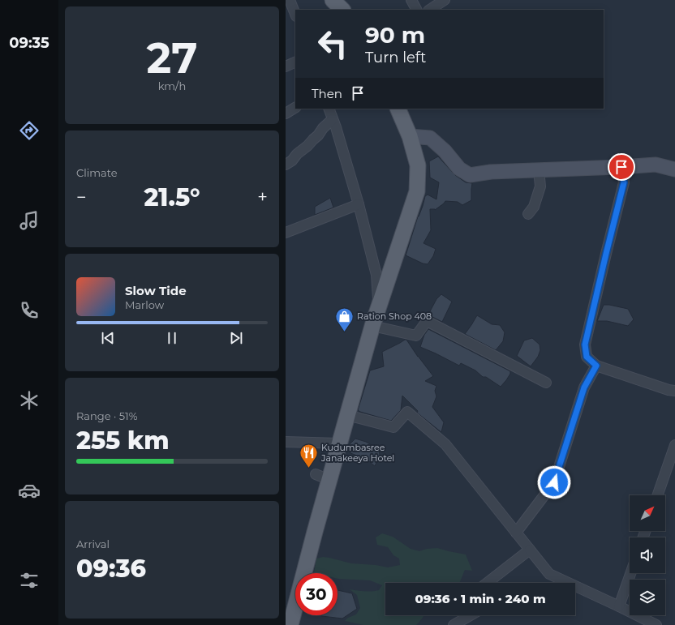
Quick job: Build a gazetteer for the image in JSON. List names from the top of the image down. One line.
{"places":{"shop":["Ration Shop 408"],"restaurant":["Kudumbasree Janakeeya Hotel"]},"north":"top right","page":{"tabs":"09:35","tile":[["27","km/h"],"Climate",["Range · 51%","255 km"],["Arrival","09:36"]],"turn":["90 m","Turn left"],"then":"Then","heat":["−","21.5°","+"],"song":["Slow Tide","Marlow"],"limit":"30","trip":"09:36 · 1 min · 240 m"}}
